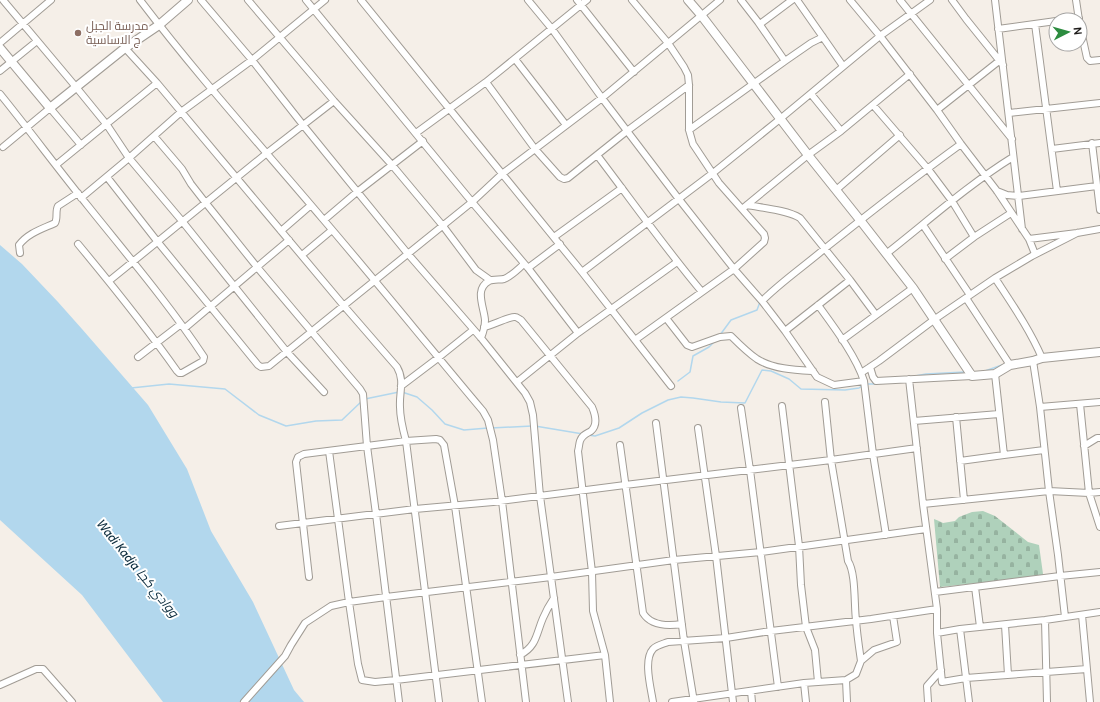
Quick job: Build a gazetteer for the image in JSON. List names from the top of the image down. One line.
{"water":["Wadi Kadja ووادي كجا"],"places":["مدرسة الجبل ج الاساسية"],"north":"right"}
